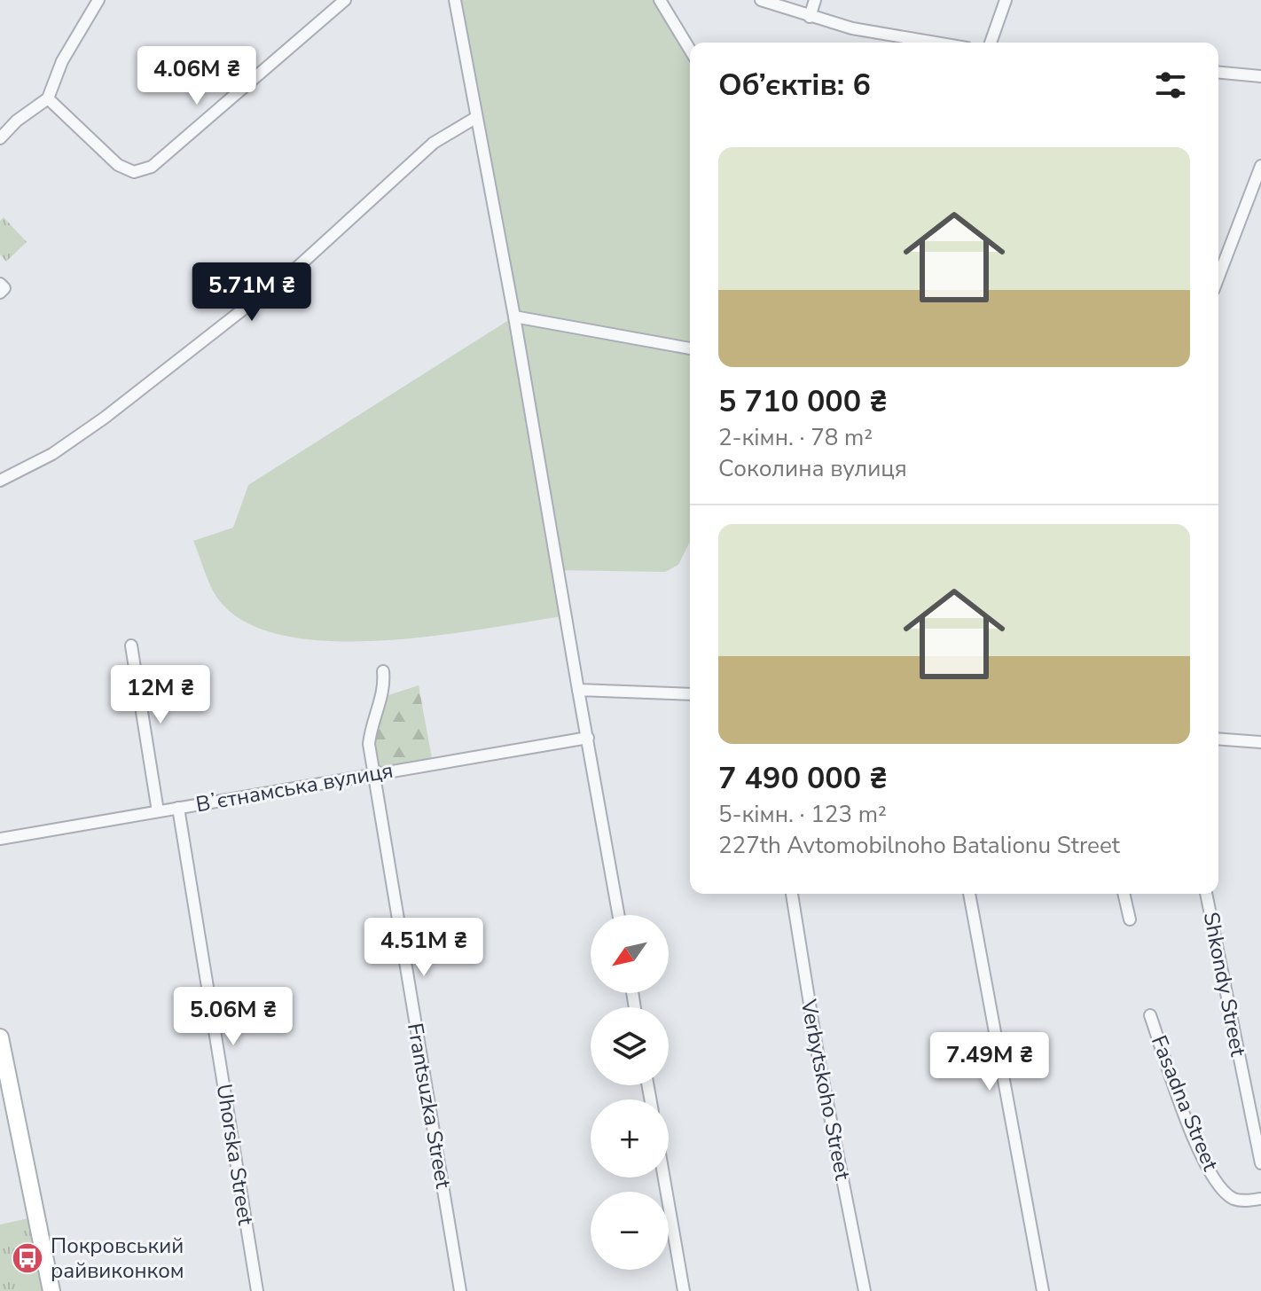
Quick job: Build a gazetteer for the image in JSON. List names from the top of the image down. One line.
{"streets":{"street":["Вʼєтнамська вулиця","Shkondy Street","Verbytskoho Street","Fasadna Street","Frantsuzka Street","Uhorska Street"]},"crossings":[["Вʼєтнамська вулиця","Frantsuzka Street"],["Вʼєтнамська вулиця","Uhorska Street"]],"places":{"bus stop":["Покровський райвиконком"]},"north":"bottom left","page":{"heading":"Об’єктів: 6","price":["4.06M ₴","5.71M ₴","12M ₴","4.51M ₴","5.06M ₴","7.49M ₴"],"list":[{"name":"5 710 000 ₴","note":"2-кімн. · 78 m² · Соколина вулиця"},{"name":"7 490 000 ₴","note":"5-кімн. · 123 m² · 227th Avtomobilnoho Batalionu Street"}],"map_buttons":["+","−"]}}
